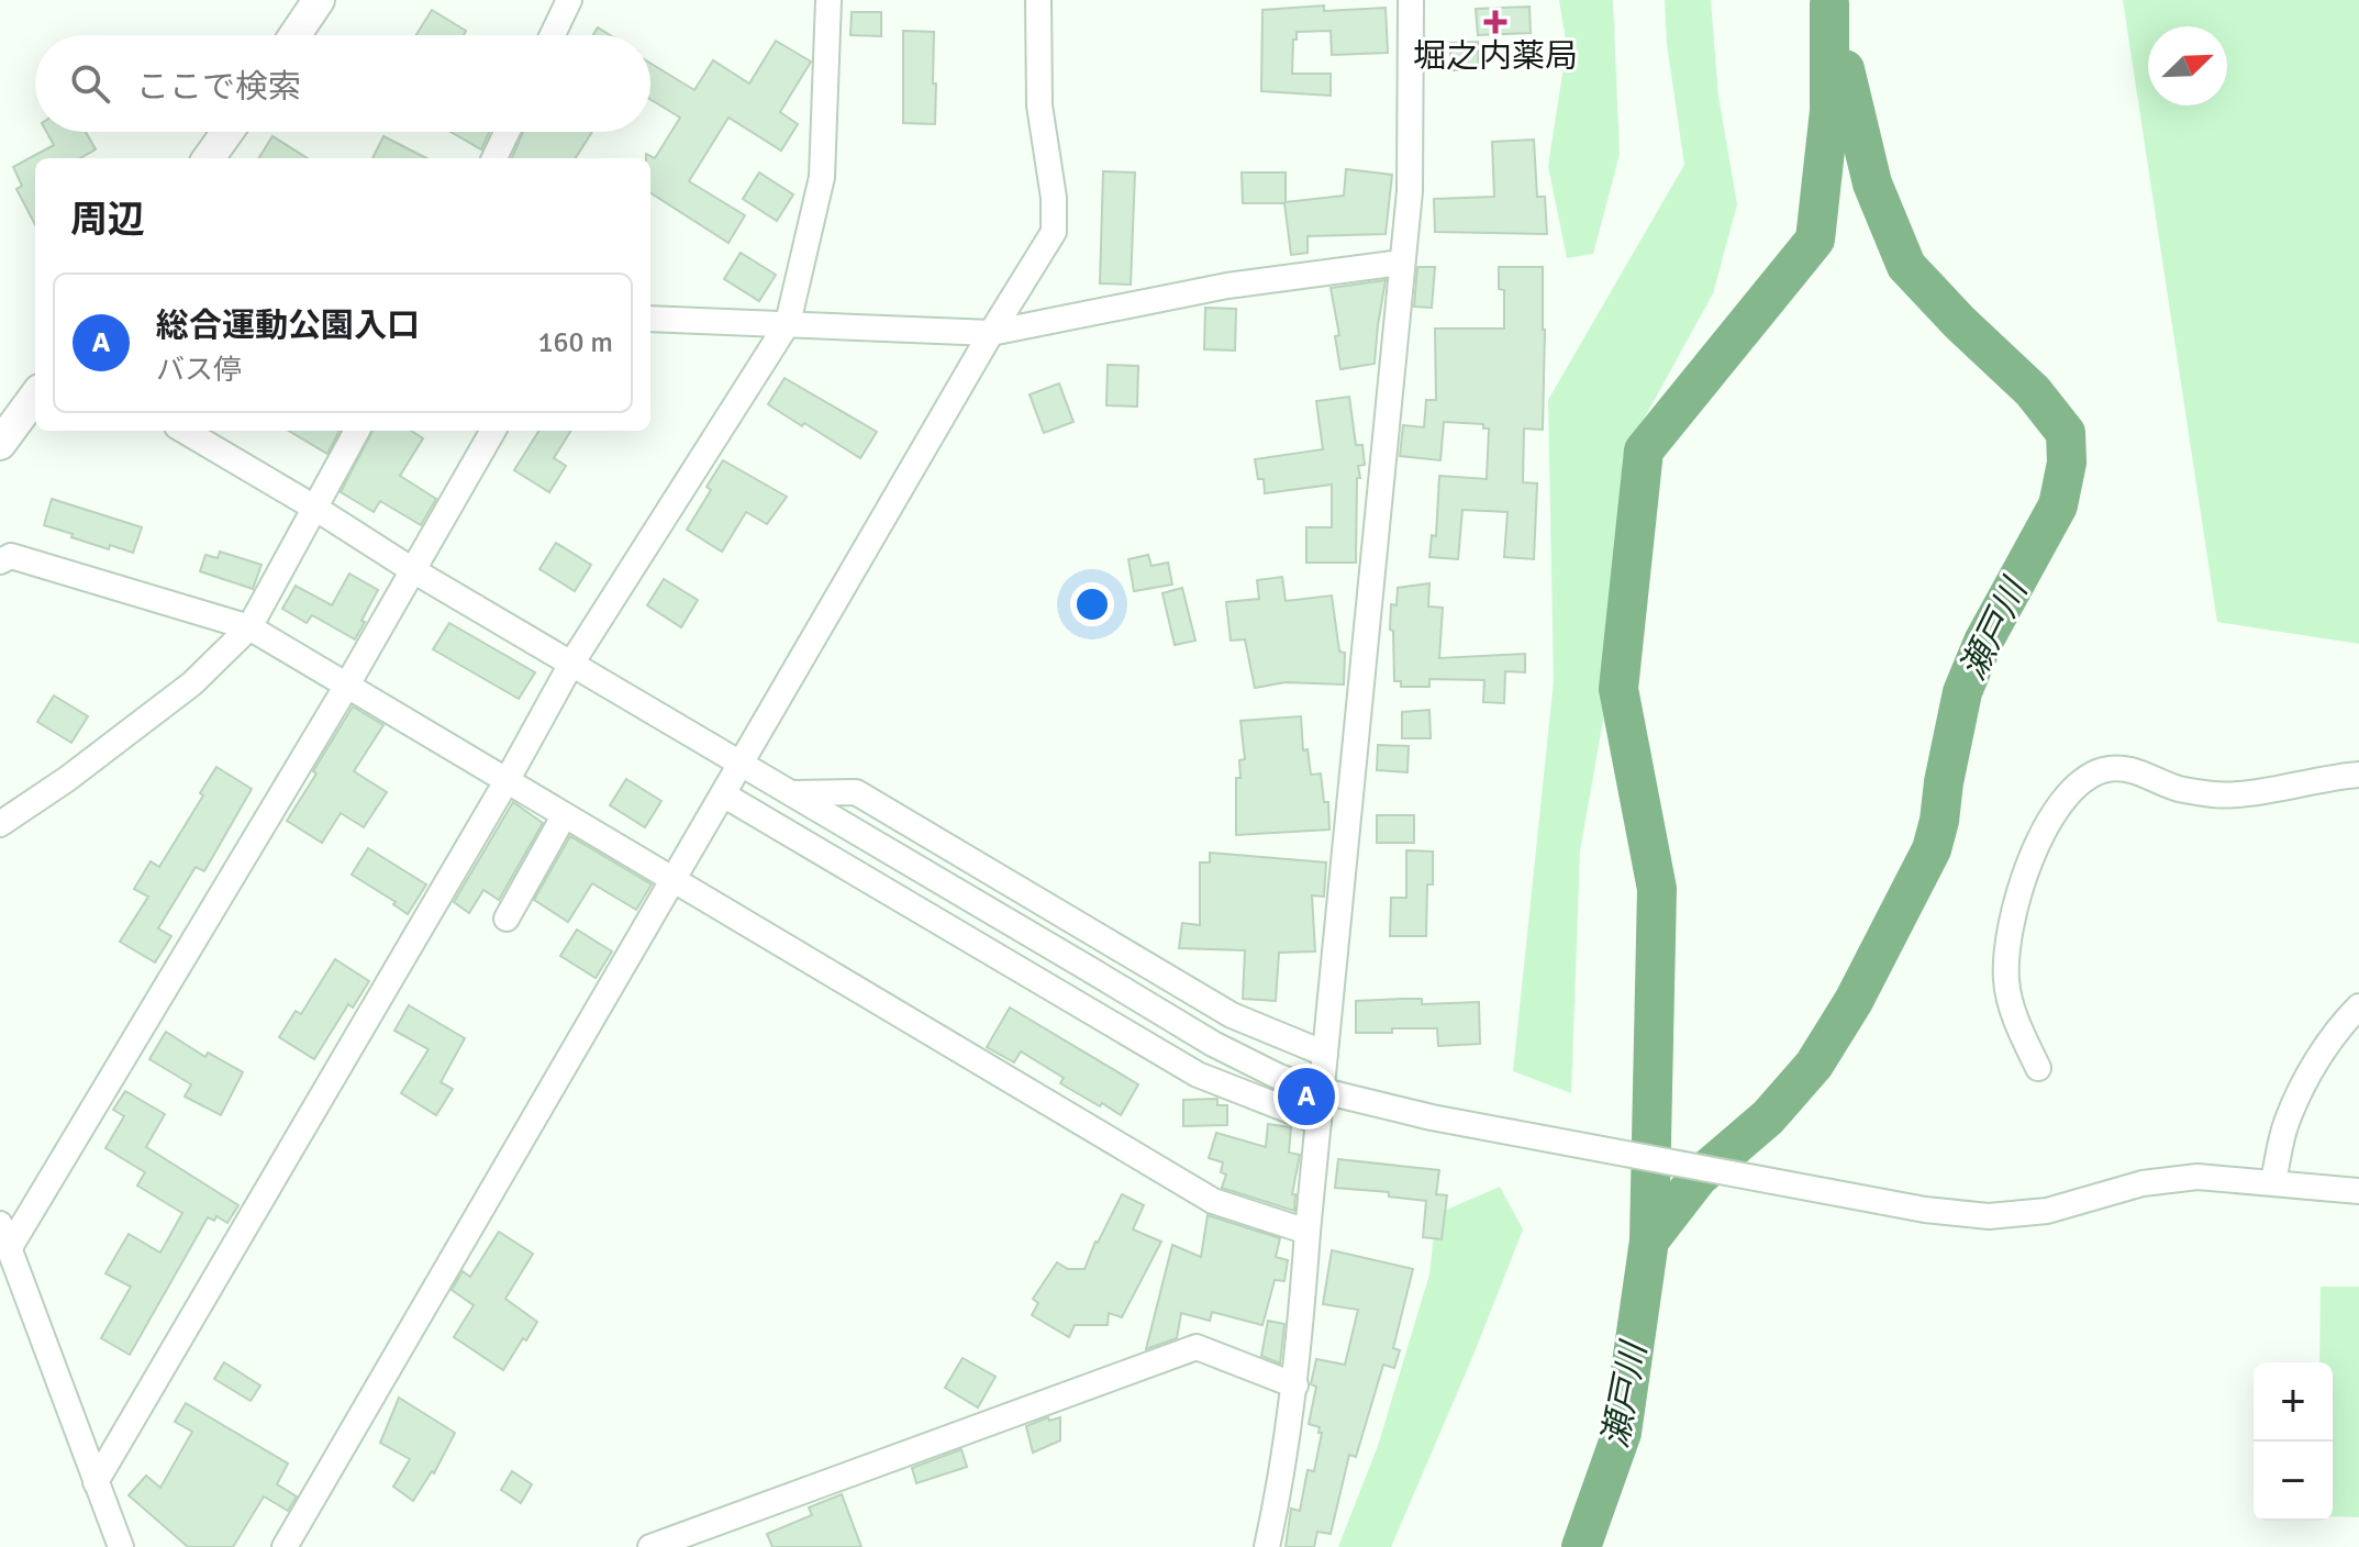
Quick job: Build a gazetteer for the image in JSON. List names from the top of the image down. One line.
{"water":["瀬戸川"],"places":{"health":["堀之内薬局"]},"north":"top right","page":{"search":"ここで検索","heading":"周辺","list":[{"mark":"A","name":"総合運動公園入口","note":"バス停","value":"160 m"}],"pins":"A","map_buttons":["+","−"]}}
